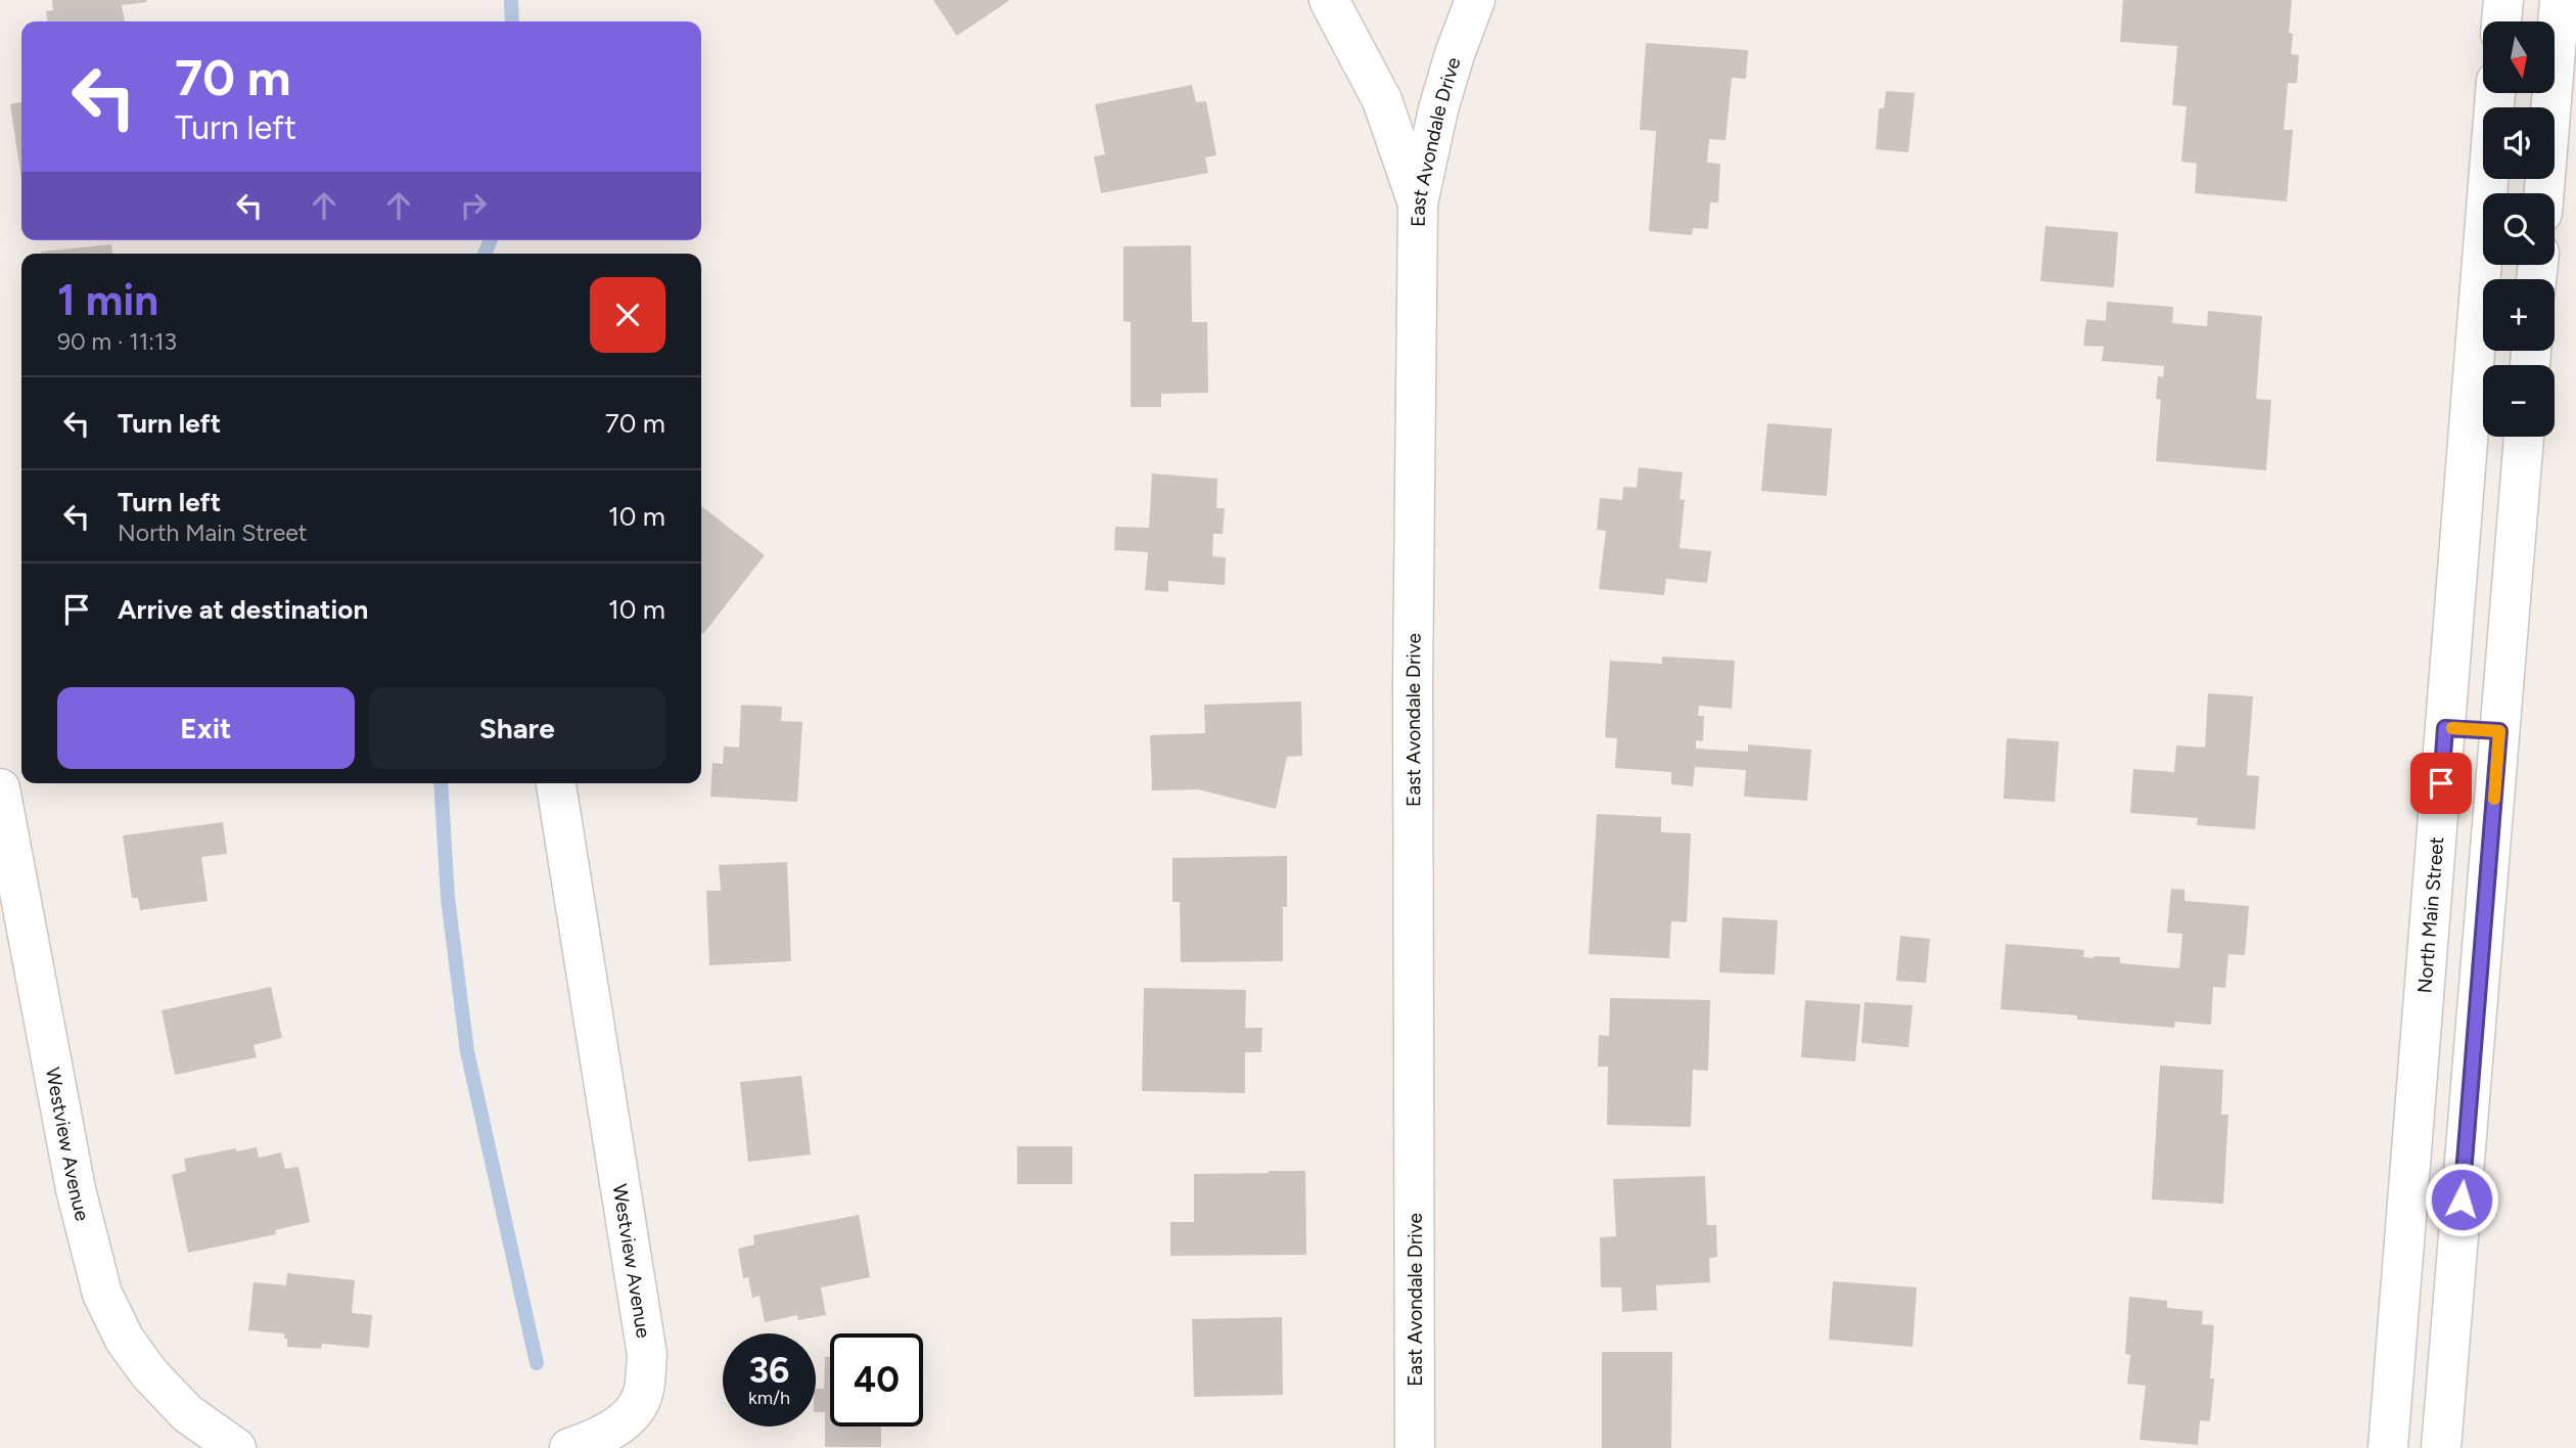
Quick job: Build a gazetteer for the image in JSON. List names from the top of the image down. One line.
{"streets":{"street":["East Avondale Drive","North Main Street","Westview Avenue"]},"north":"bottom","page":{"map_buttons":["+","−"],"turn":["70 m","Turn left"],"heading":["1 min","90 m · 11:13"],"list":[{"name":"Turn left","value":"70 m"},{"name":"Turn left","note":"North Main Street","value":"10 m"},{"name":"Arrive at destination","value":"10 m"}],"buttons":["Exit","Share"],"speed":"36 km/h","limit":"40"}}
